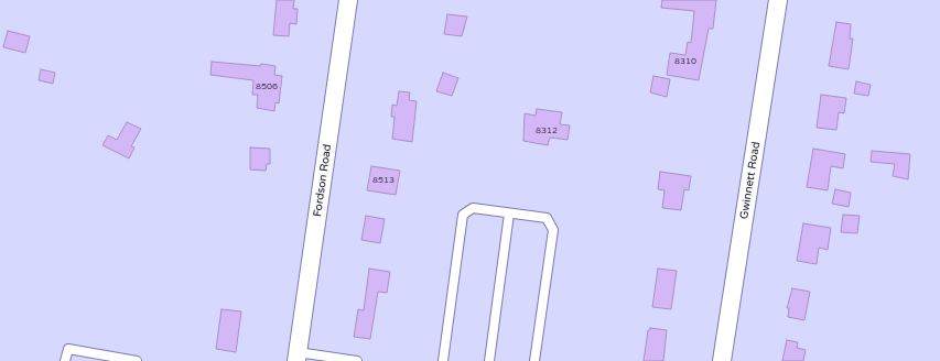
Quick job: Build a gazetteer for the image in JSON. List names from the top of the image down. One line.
{"streets":{"street":["Fordson Road","Gwinnett Road"]},"house_numbers":["8310","8506","8312","8513"]}
